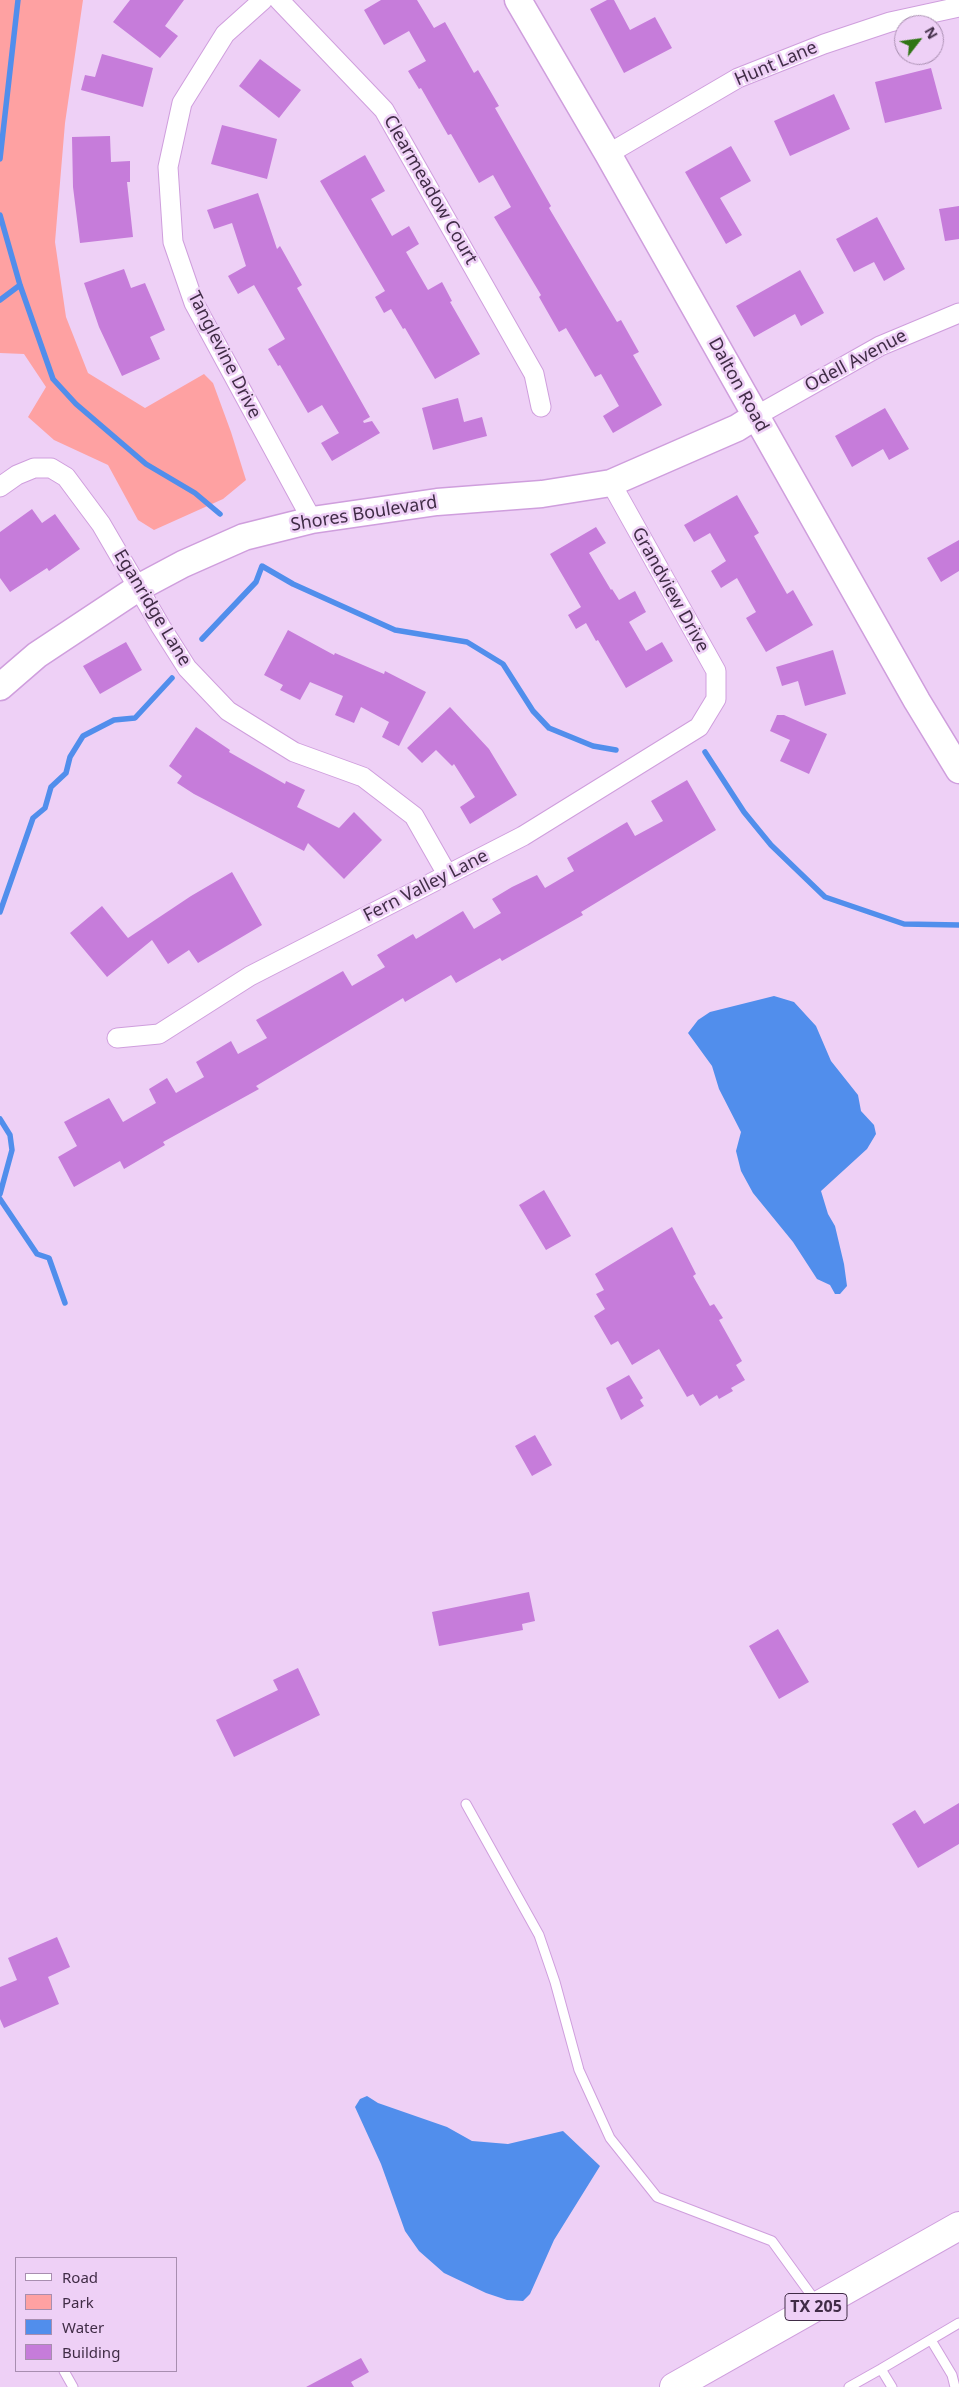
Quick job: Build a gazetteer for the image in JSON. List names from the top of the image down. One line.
{"streets":{"main road":["TX 205"],"street":["Hunt Lane","Clearmeadow Court","Tanglevine Drive","Odell Avenue","Dalton Road","Shores Boulevard","Grandview Drive","Eganridge Lane","Fern Valley Lane"]},"crossings":[["Hunt Lane","Dalton Road"],["Tanglevine Drive","Shores Boulevard"],["Odell Avenue","Dalton Road"],["Odell Avenue","Shores Boulevard"],["Dalton Road","Shores Boulevard"],["Shores Boulevard","Grandview Drive"],["Shores Boulevard","Eganridge Lane"],["Grandview Drive","Fern Valley Lane"],["Eganridge Lane","Fern Valley Lane"]],"legend":["Road","Park","Water","Building"],"north":"top right"}
